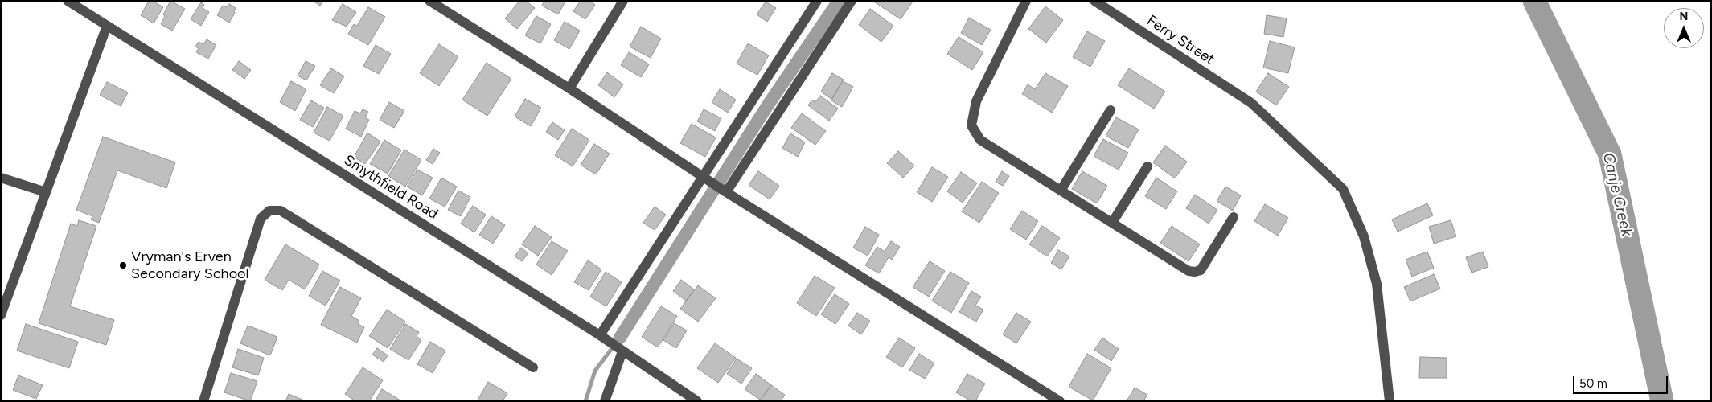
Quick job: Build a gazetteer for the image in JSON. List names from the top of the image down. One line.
{"streets":{"street":["Ferry Street","Smythfield Road"]},"water":["Canje Creek"],"places":["Vryman's Erven Secondary School"],"scale_bar":"50 m","north":"top"}
